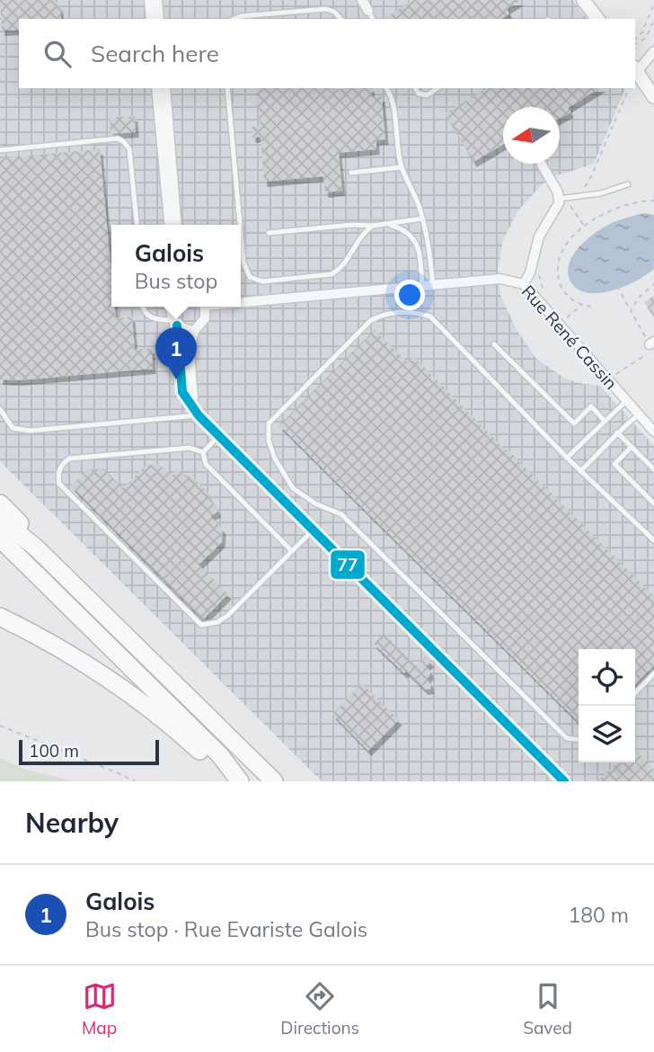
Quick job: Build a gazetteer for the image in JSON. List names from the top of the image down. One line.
{"streets":{"street":["Rue René Cassin"]},"lines":["transit line 77"],"scale_bar":"100 m","north":"left","page":{"search":"Search here","popup":["Galois","Bus stop"],"pins":"1","scale":"100 m","heading":"Nearby","list":[{"mark":"1","name":"Galois","note":"Bus stop · Rue Evariste Galois","value":"180 m"}],"nav":["Map","Directions","Saved"]}}
